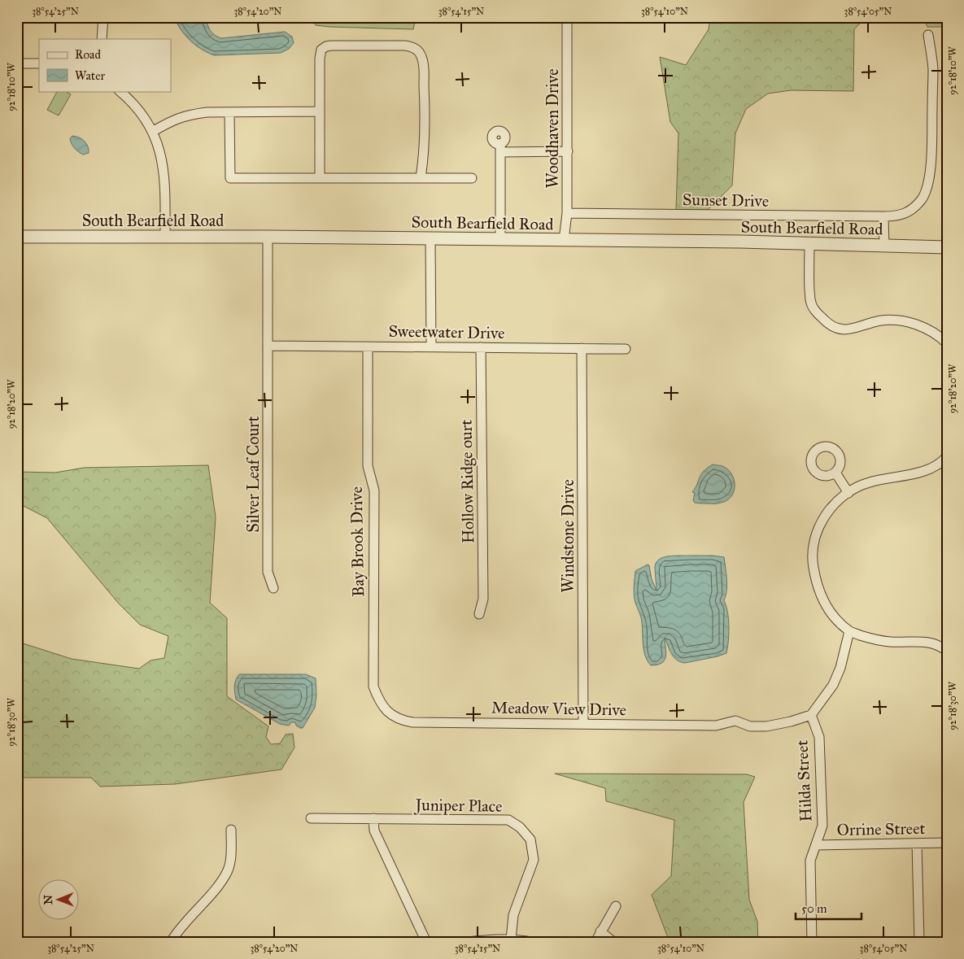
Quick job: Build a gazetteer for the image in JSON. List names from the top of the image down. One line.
{"streets":{"street":["Woodhaven Drive","Sunset Drive","South Bearfield Road","Sweetwater Drive","Silver Leaf Court","Hollow Ridge ourt","Windstone Drive","Bay Brook Drive","Meadow View Drive","Hilda Street","Juniper Place","Orrine Street"]},"crossings":[["Woodhaven Drive","Sunset Drive"],["Woodhaven Drive","South Bearfield Road"],["South Bearfield Road","Silver Leaf Court"],["Sweetwater Drive","Silver Leaf Court"],["Sweetwater Drive","Hollow Ridge ourt"],["Sweetwater Drive","Windstone Drive"],["Sweetwater Drive","Bay Brook Drive"],["Windstone Drive","Meadow View Drive"],["Bay Brook Drive","Meadow View Drive"],["Meadow View Drive","Hilda Street"],["Hilda Street","Orrine Street"]],"legend":["Road","Water"],"scale_bar":"50 m","north":"left","coordinates":["38°54'25\"N","38°54'20\"N","38°54'15\"N","38°54'10\"N","38°54'05\"N","92°18'10\"W","92°18'20\"W","92°18'30\"W"]}
